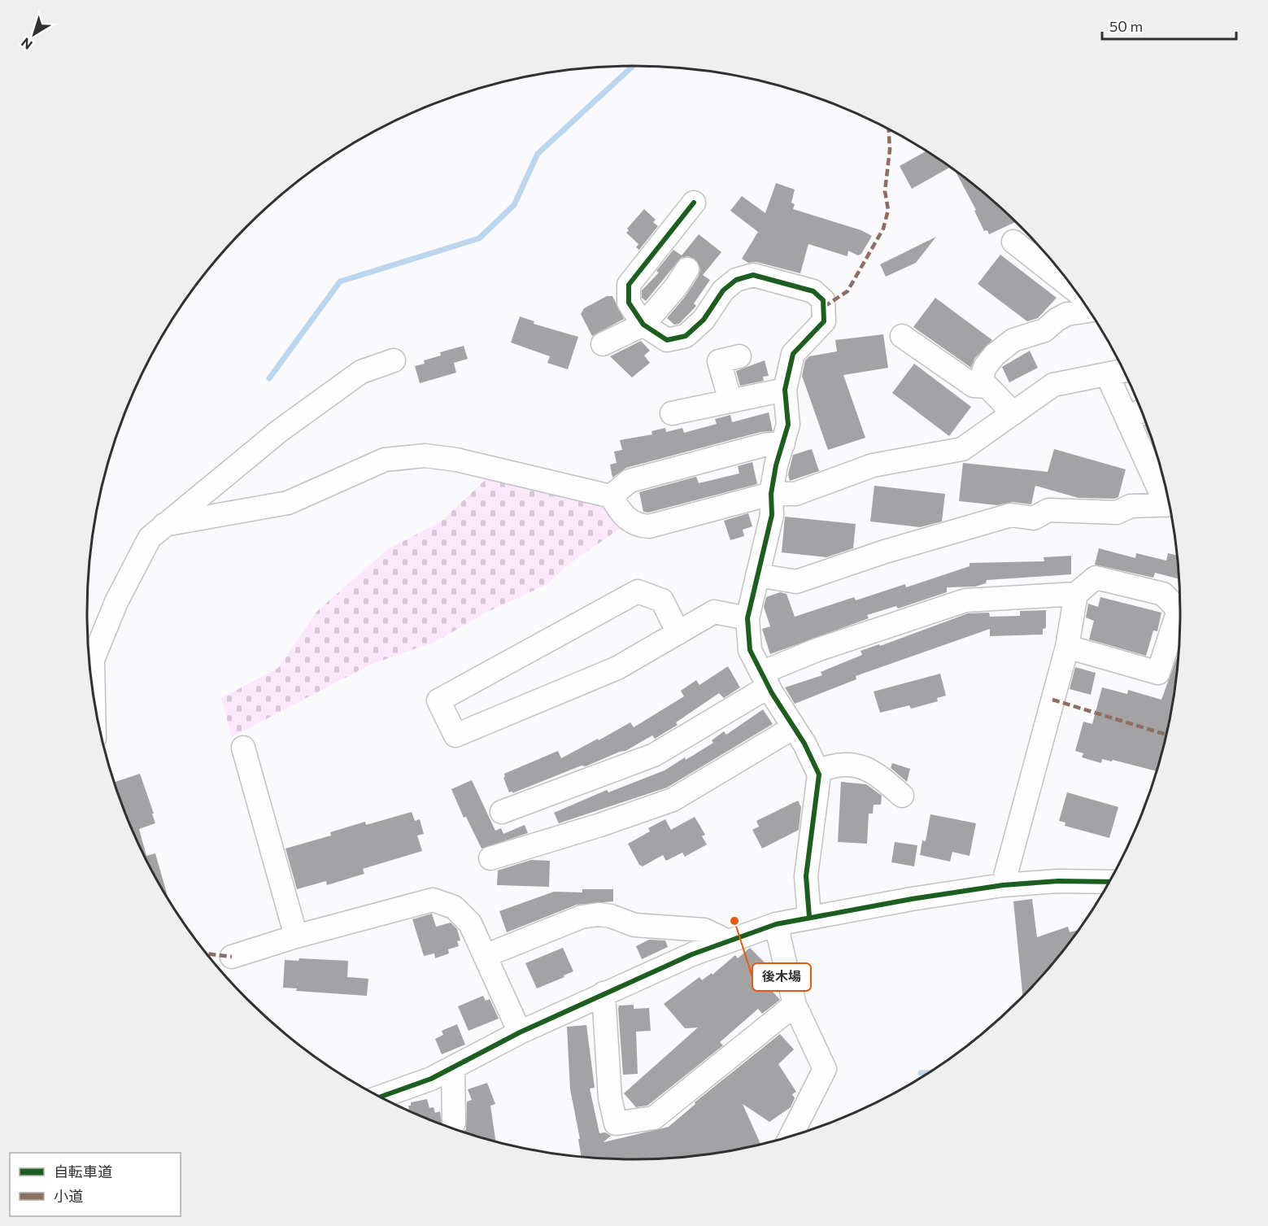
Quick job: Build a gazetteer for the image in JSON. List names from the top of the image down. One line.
{"places":["後木場"],"legend":["自転車道","小道"],"scale_bar":"50 m","north":"bottom left"}
